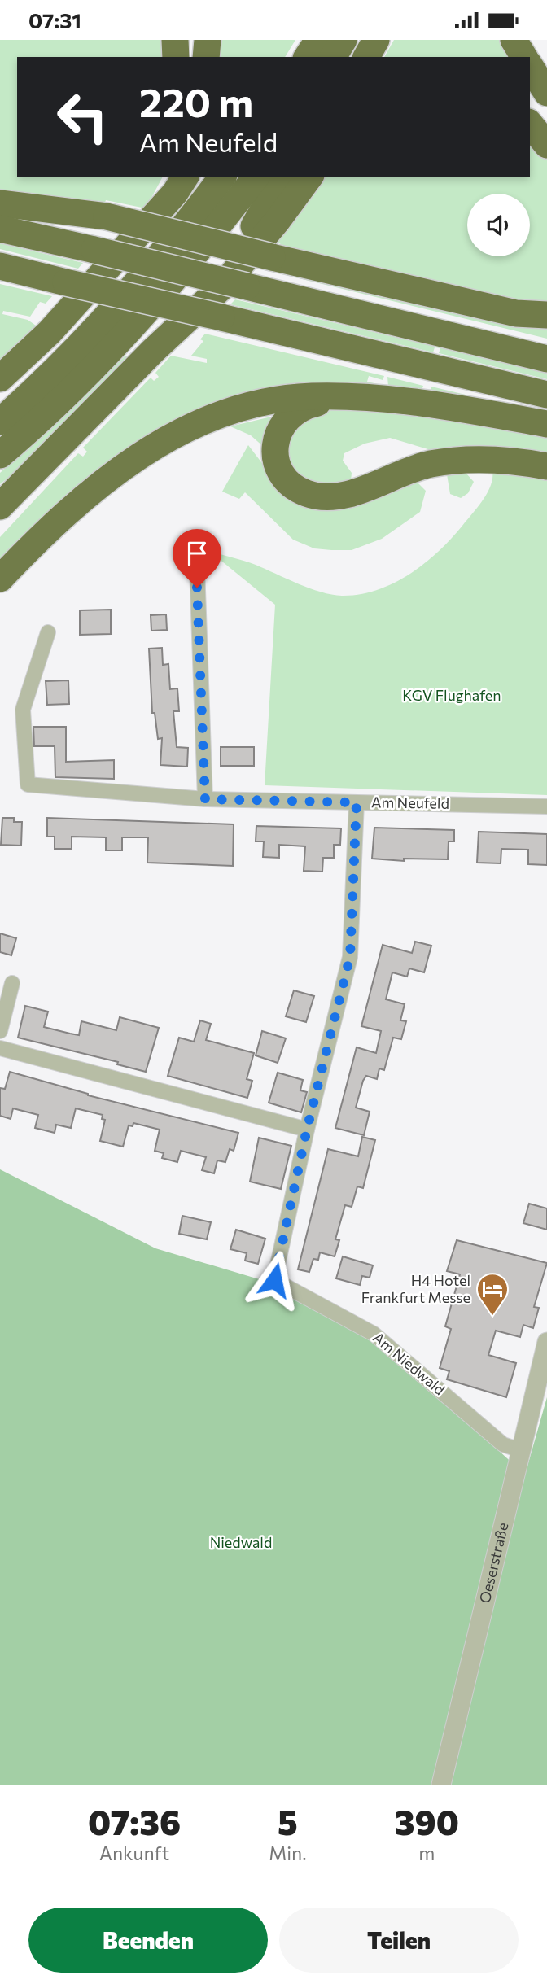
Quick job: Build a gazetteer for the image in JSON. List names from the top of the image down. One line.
{"streets":{"street":["Am Neufeld","Am Niedwald","Oeserstraße"]},"crossings":[["Am Neufeld","Am Niedwald"],["Am Niedwald","Oeserstraße"]],"parks":["KGV Flughafen","Niedwald"],"places":{"hotel":["H4 Hotel Frankfurt Messe"]},"page":{"status":"07:31","turn":["220 m","Am Neufeld"],"eta":["07:36","Ankunft","5","Min.","390","m"],"buttons":["Beenden","Teilen"]}}
